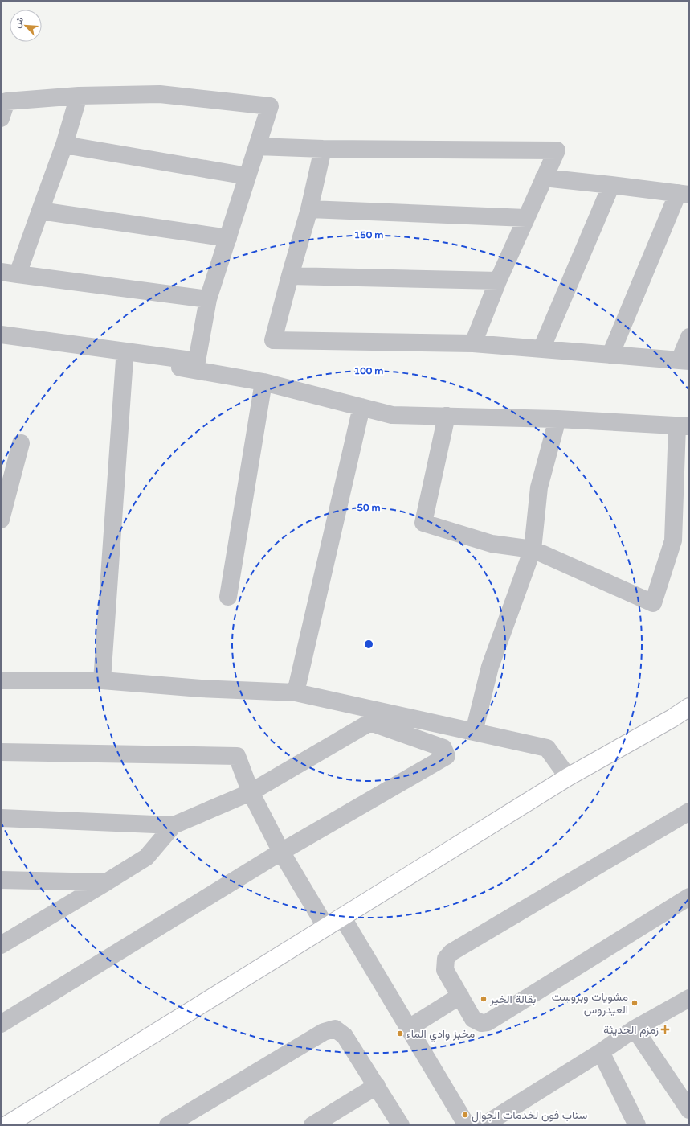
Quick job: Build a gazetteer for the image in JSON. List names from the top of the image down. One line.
{"places":{"other":["بقالة الخير","مشويات وبروست العيدروس","مخبز وادي الماء","سناب فون لخدمات الجوال"],"health":["زمزم الحديثة"]},"north":"top left","rings":["150 m","100 m","50 m"]}
